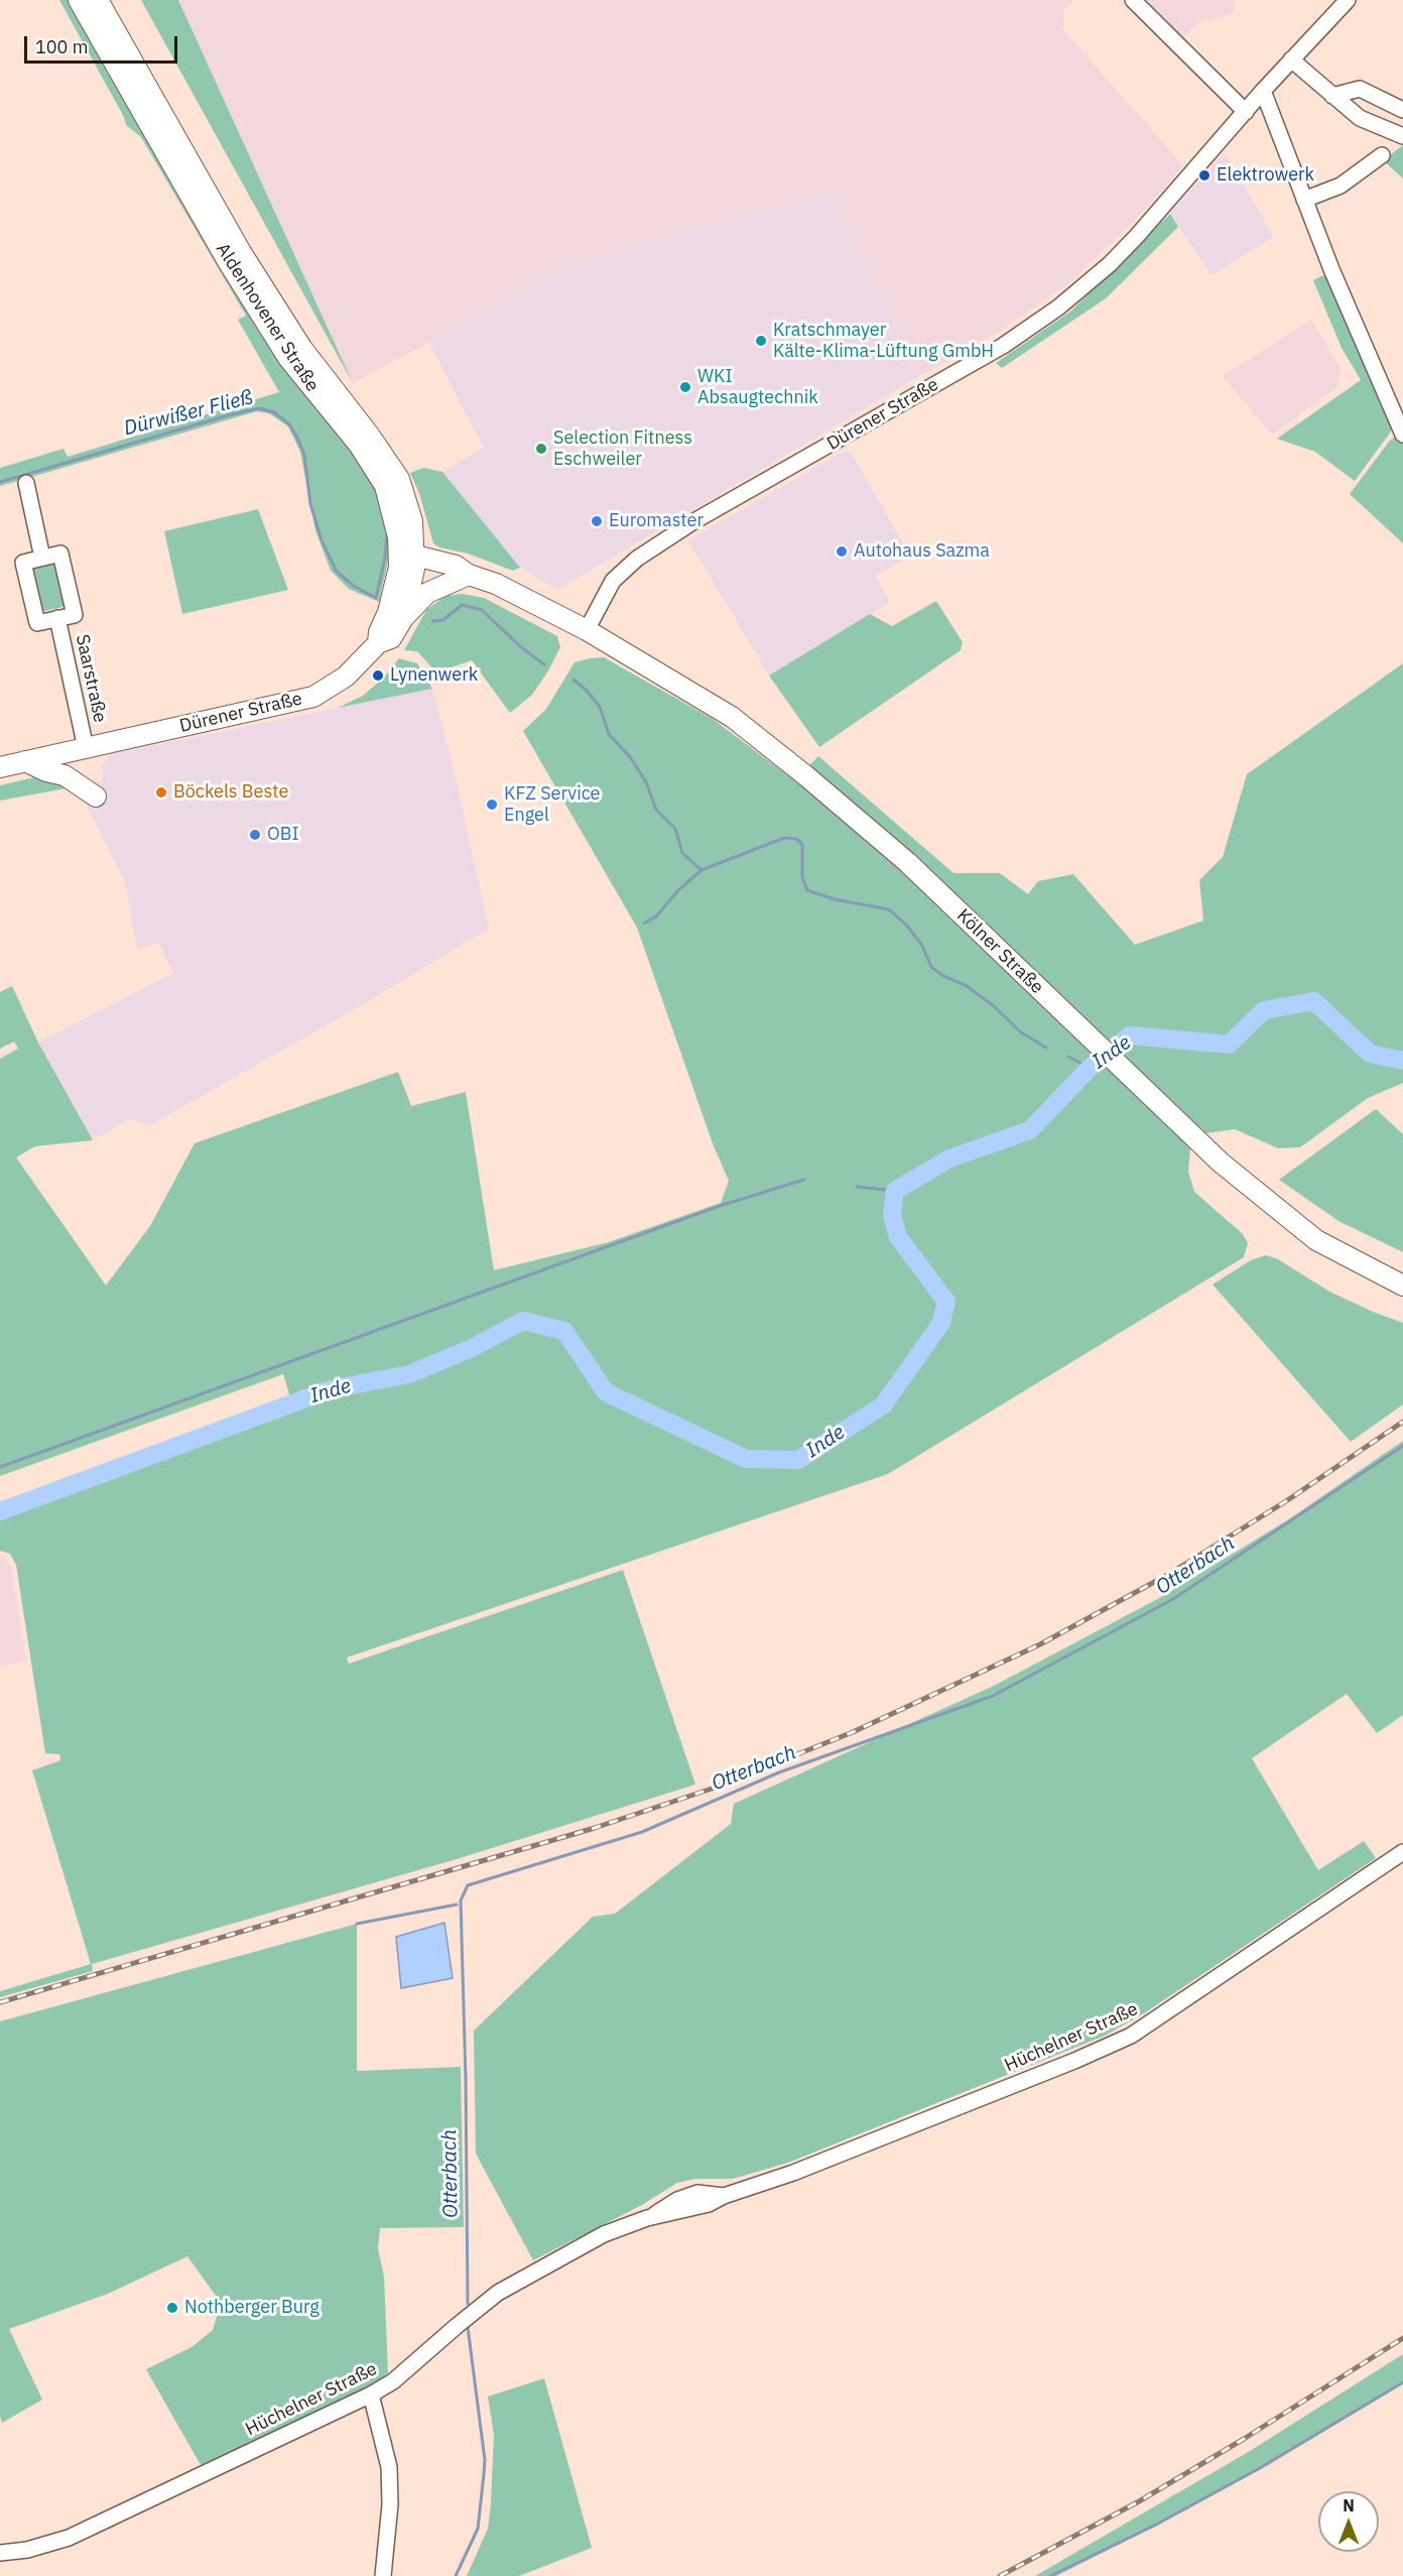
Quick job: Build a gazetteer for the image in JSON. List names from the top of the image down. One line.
{"streets":{"main road":["Aldenhovener Straße","Dürener Straße","Kölner Straße"],"street":["Saarstraße","Hüchelner Straße"]},"crossings":[["Aldenhovener Straße","Dürener Straße"],["Dürener Straße","Saarstraße"],["Dürener Straße","Kölner Straße"]],"water":["Dürwißer Fließ","Inde","Otterbach"],"places":["Elektrowerk","Kratschmayer Kälte-Klima-Lüftung GmbH","WKI Absaugtechnik","Selection Fitness Eschweiler","Euromaster","Autohaus Sazma","Lynenwerk","Böckels Beste","KFZ Service Engel","OBI","Nothberger Burg"],"scale_bar":"100 m","north":"top"}
